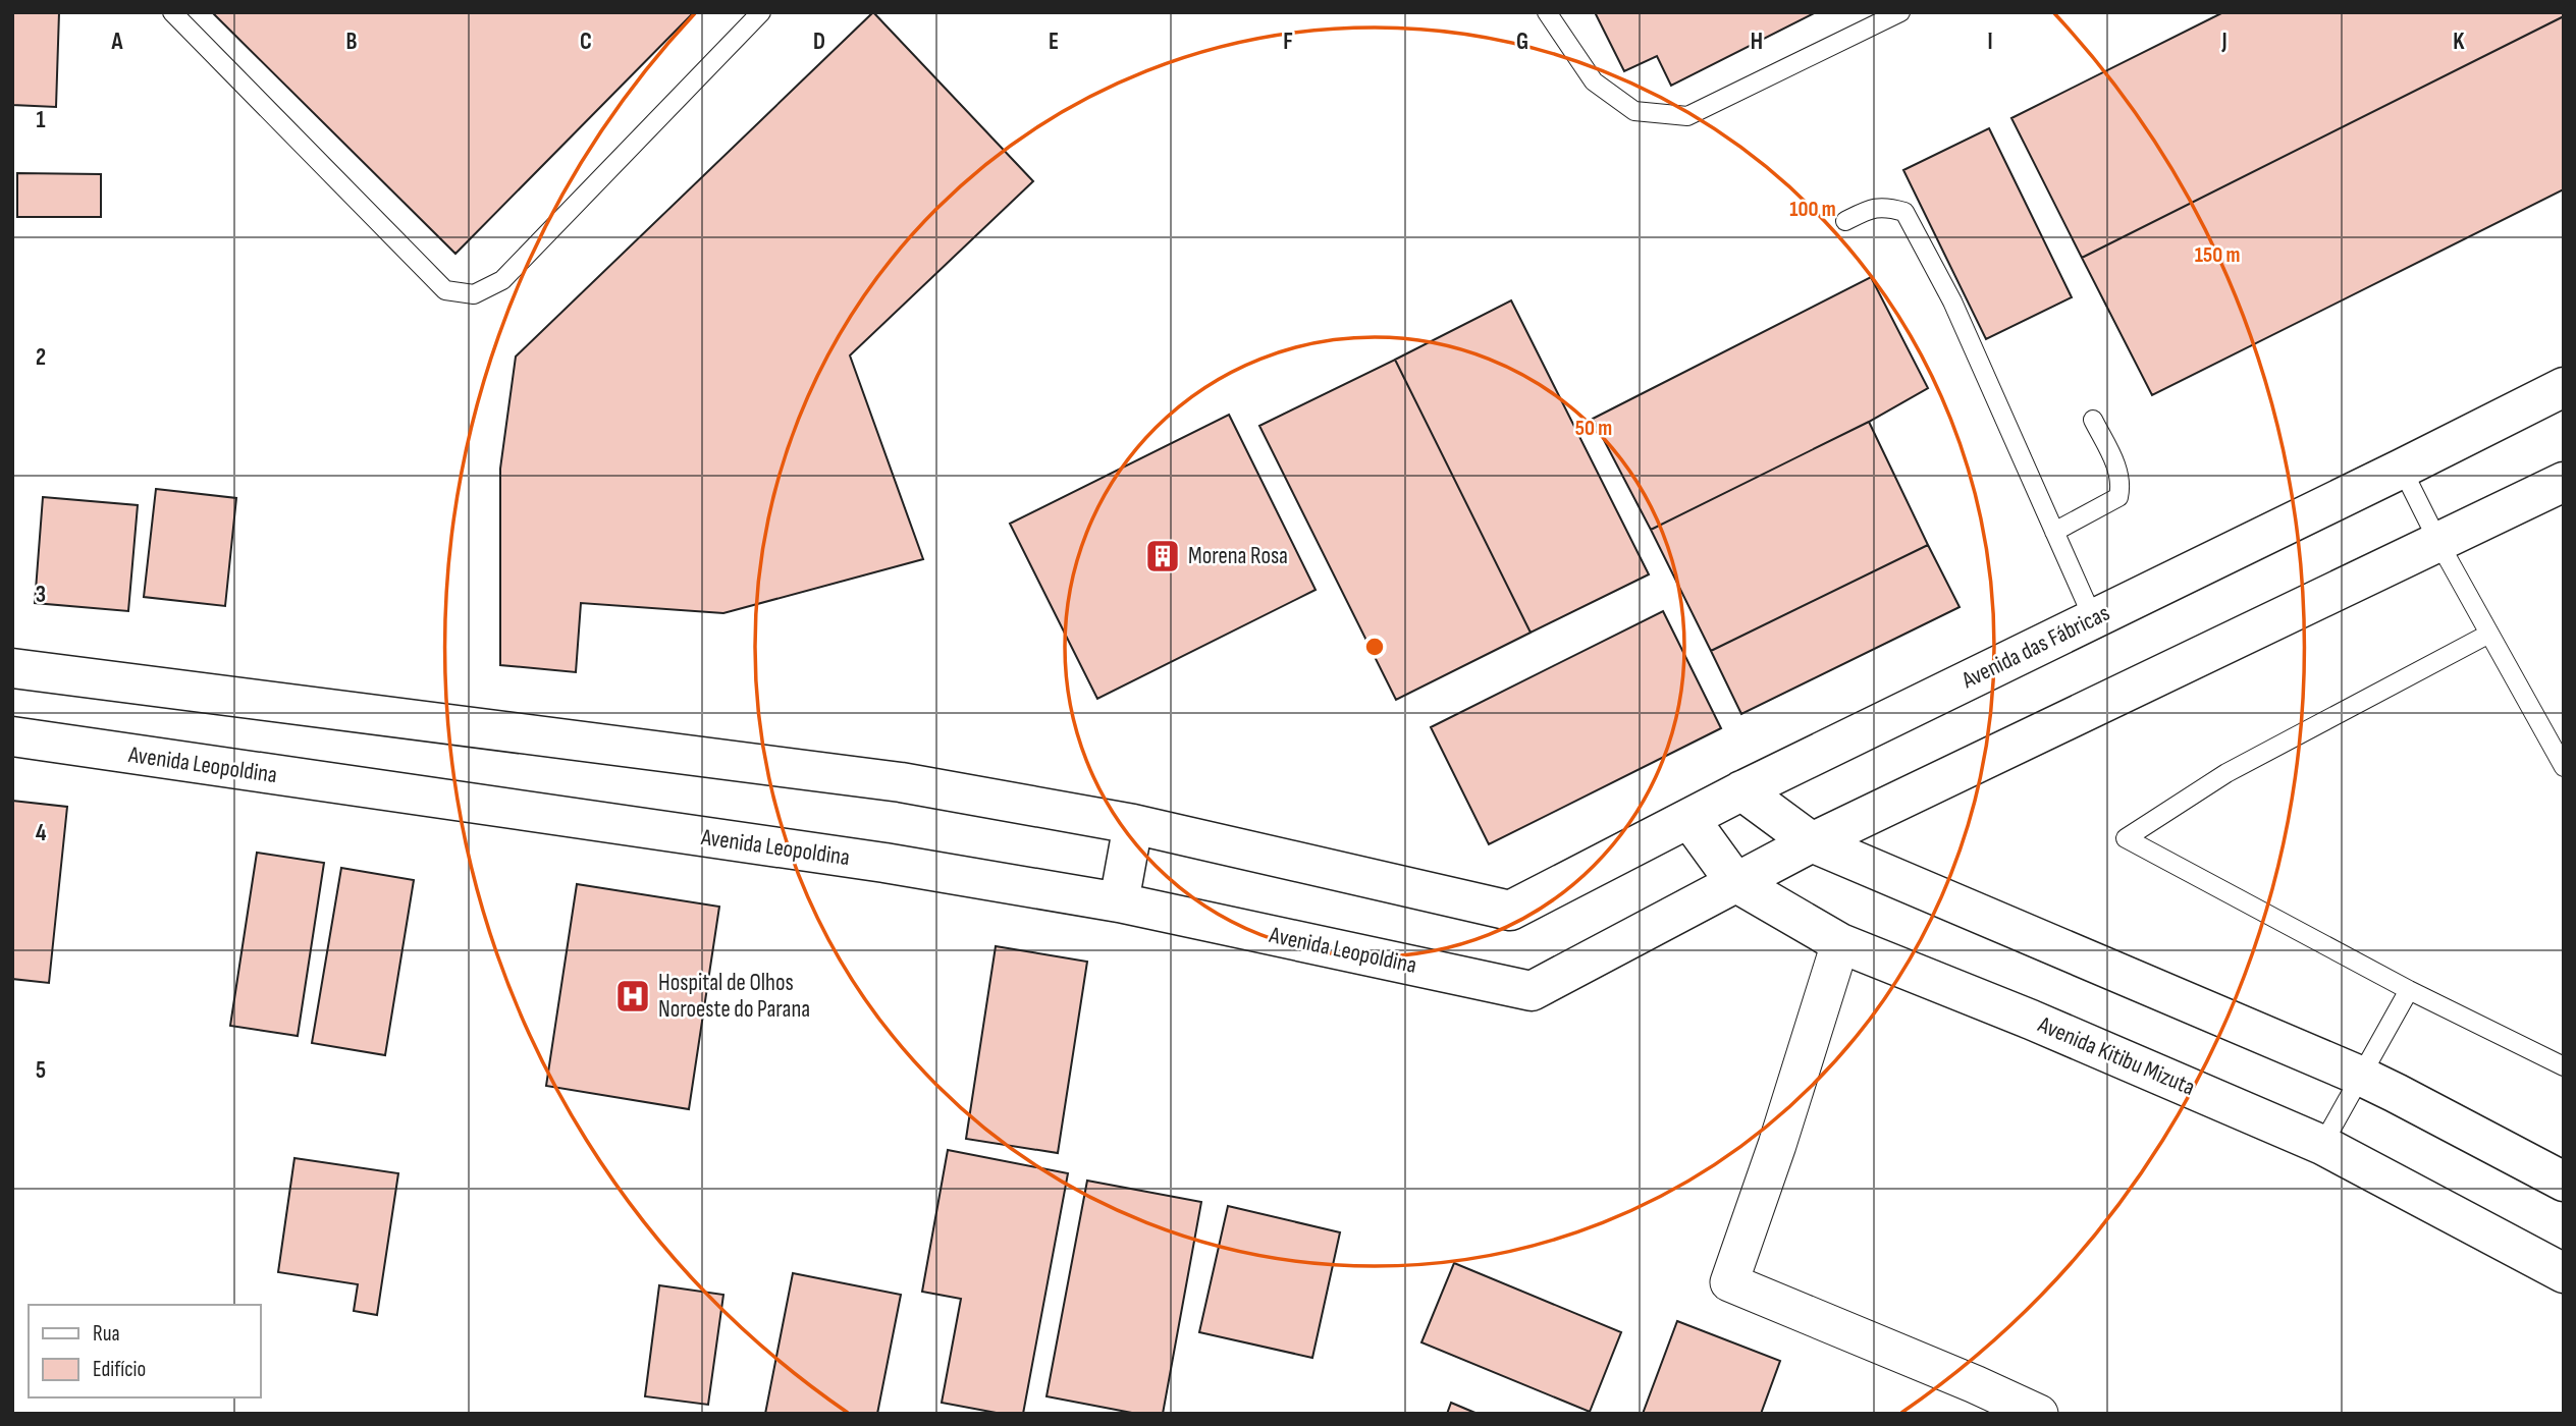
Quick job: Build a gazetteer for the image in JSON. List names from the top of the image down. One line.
{"streets":{"street":["Avenida das Fábricas","Avenida Leopoldina","Avenida Kitibu Mizuta"]},"crossings":[["Avenida das Fábricas","Avenida Kitibu Mizuta"],["Avenida Leopoldina","Avenida Kitibu Mizuta"]],"places":{"building":["Morena Rosa"],"hospital":["Hospital de Olhos Noroeste do Parana"]},"legend":["Rua","Edifício"],"grid":{"columns":["A","B","C","D","E","F","G","H","I","J","K"],"rows":["1","2","3","4","5"]},"rings":["100 m","150 m","50 m"]}
